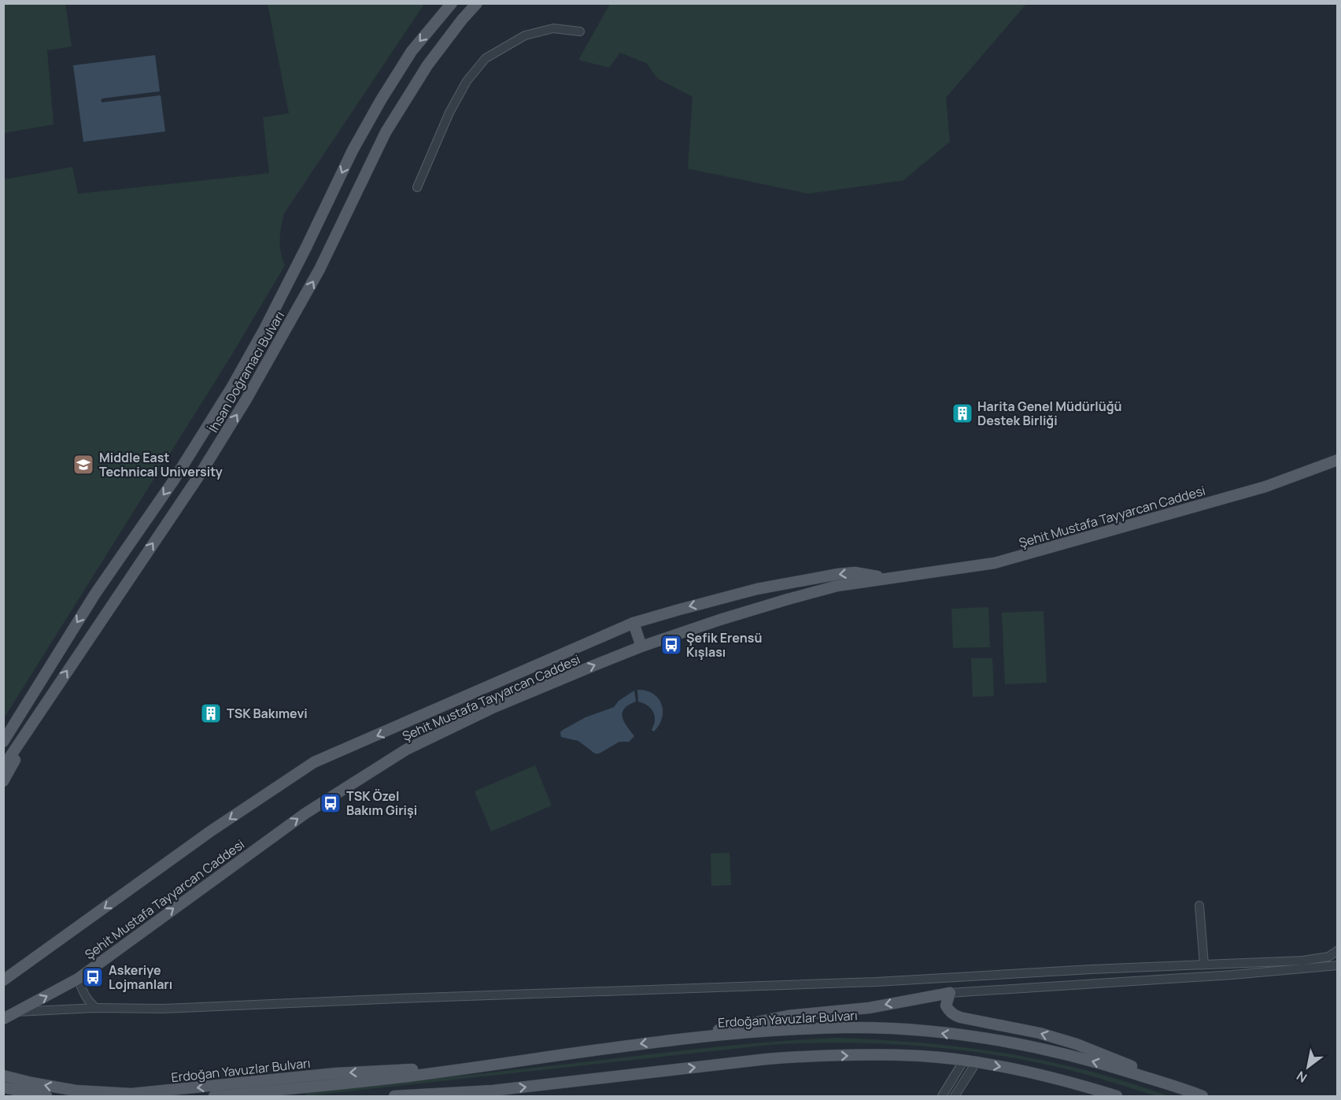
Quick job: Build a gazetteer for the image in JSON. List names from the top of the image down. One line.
{"streets":{"main road":["İhsan Doğramacı Bulvarı","Şehit Mustafa Tayyarcan Caddesi","Erdoğan Yavuzlar Bulvarı"]},"places":{"building":["Harita Genel Müdürlüğü Destek Birliği","TSK Bakımevi"],"school or university":["Middle East Technical University"],"bus stop":["Şefik Erensü Kışlası","TSK Özel Bakım Girişi","Askeriye Lojmanları"]},"north":"bottom left"}
